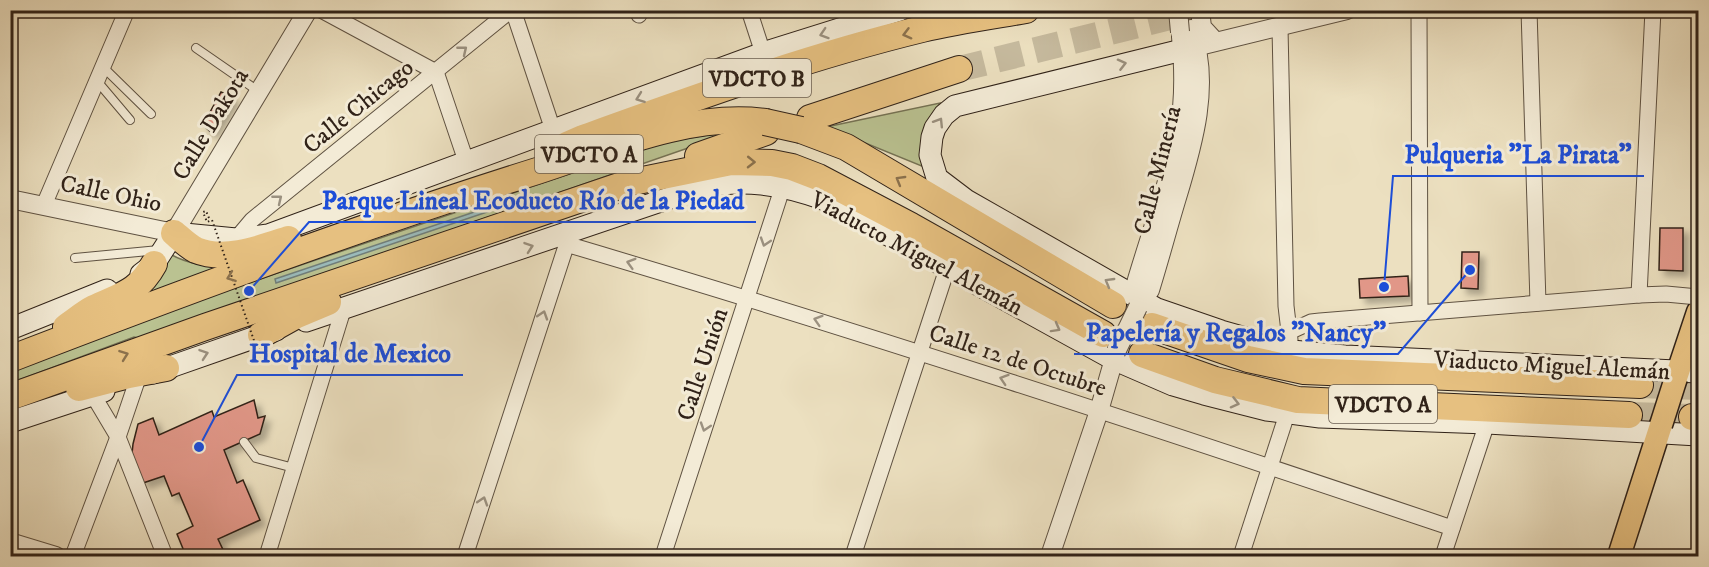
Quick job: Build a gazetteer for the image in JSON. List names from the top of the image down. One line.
{"streets":{"highway":["VDCTO B","VDCTO A","Viaducto Miguel Alemán"],"main road":["Calle Ohio"],"street":["Calle Chicago","Calle Dakota","Calle Minería","Calle 12 de Octubre","Calle Unión"]},"crossings":[["VDCTO B","Viaducto Miguel Alemán"],["Calle Chicago","Calle Ohio"],["Calle Dakota","Calle Ohio"],["Calle Minería","Viaducto Miguel Alemán"],["Calle Minería","Calle 12 de Octubre"],["Viaducto Miguel Alemán","Calle 12 de Octubre"],["Viaducto Miguel Alemán","Calle Unión"],["Calle 12 de Octubre","Calle Unión"]],"one_way":["Calle Chicago","Calle 12 de Octubre","Calle Unión"],"places":["Papelería y Regalos \"Nancy\"","Pulqueria \"La Pirata\"","Parque Lineal Ecoducto Río de la Piedad","Hospital de Mexico"]}
